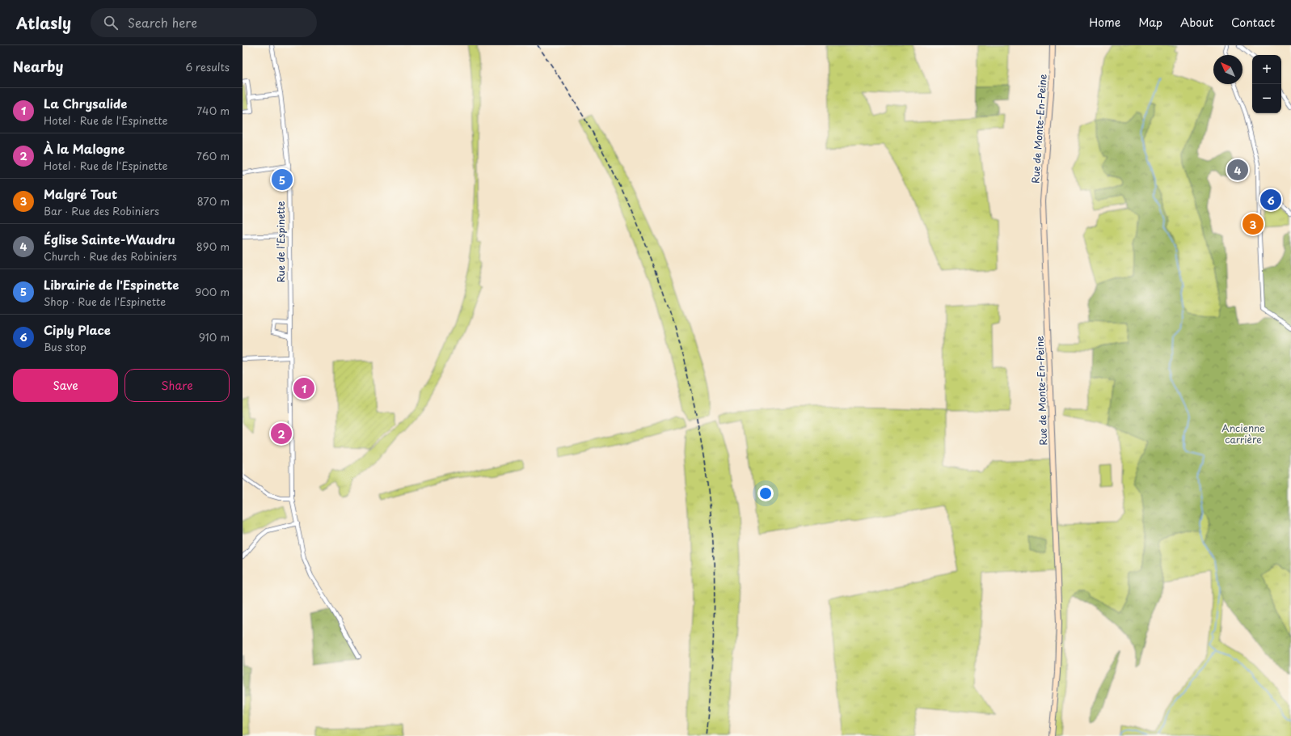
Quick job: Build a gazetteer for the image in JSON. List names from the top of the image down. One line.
{"streets":{"main road":["Rue de Monte-En-Peine"],"street":["Rue de l'Espinette"]},"parks":["Ancienne carrière"],"north":"top left","page":{"header":"Atlasly","search":"Search here","nav":["Home","Map","About","Contact"],"heading":["Nearby","6 results"],"map_buttons":["+","−"],"list":[{"mark":"1","name":"La Chrysalide","note":"Hotel · Rue de l'Espinette","value":"740 m"},{"mark":"2","name":"À la Malogne","note":"Hotel · Rue de l'Espinette","value":"760 m"},{"mark":"3","name":"Malgré Tout","note":"Bar · Rue des Robiniers","value":"870 m"},{"mark":"4","name":"Église Sainte-Waudru","note":"Church · Rue des Robiniers","value":"890 m"},{"mark":"5","name":"Librairie de l'Espinette","note":"Shop · Rue de l'Espinette","value":"900 m"},{"mark":"6","name":"Ciply Place","note":"Bus stop","value":"910 m"}],"pins":["4","5","6","3","1","2"],"buttons":["Save","Share"]}}
